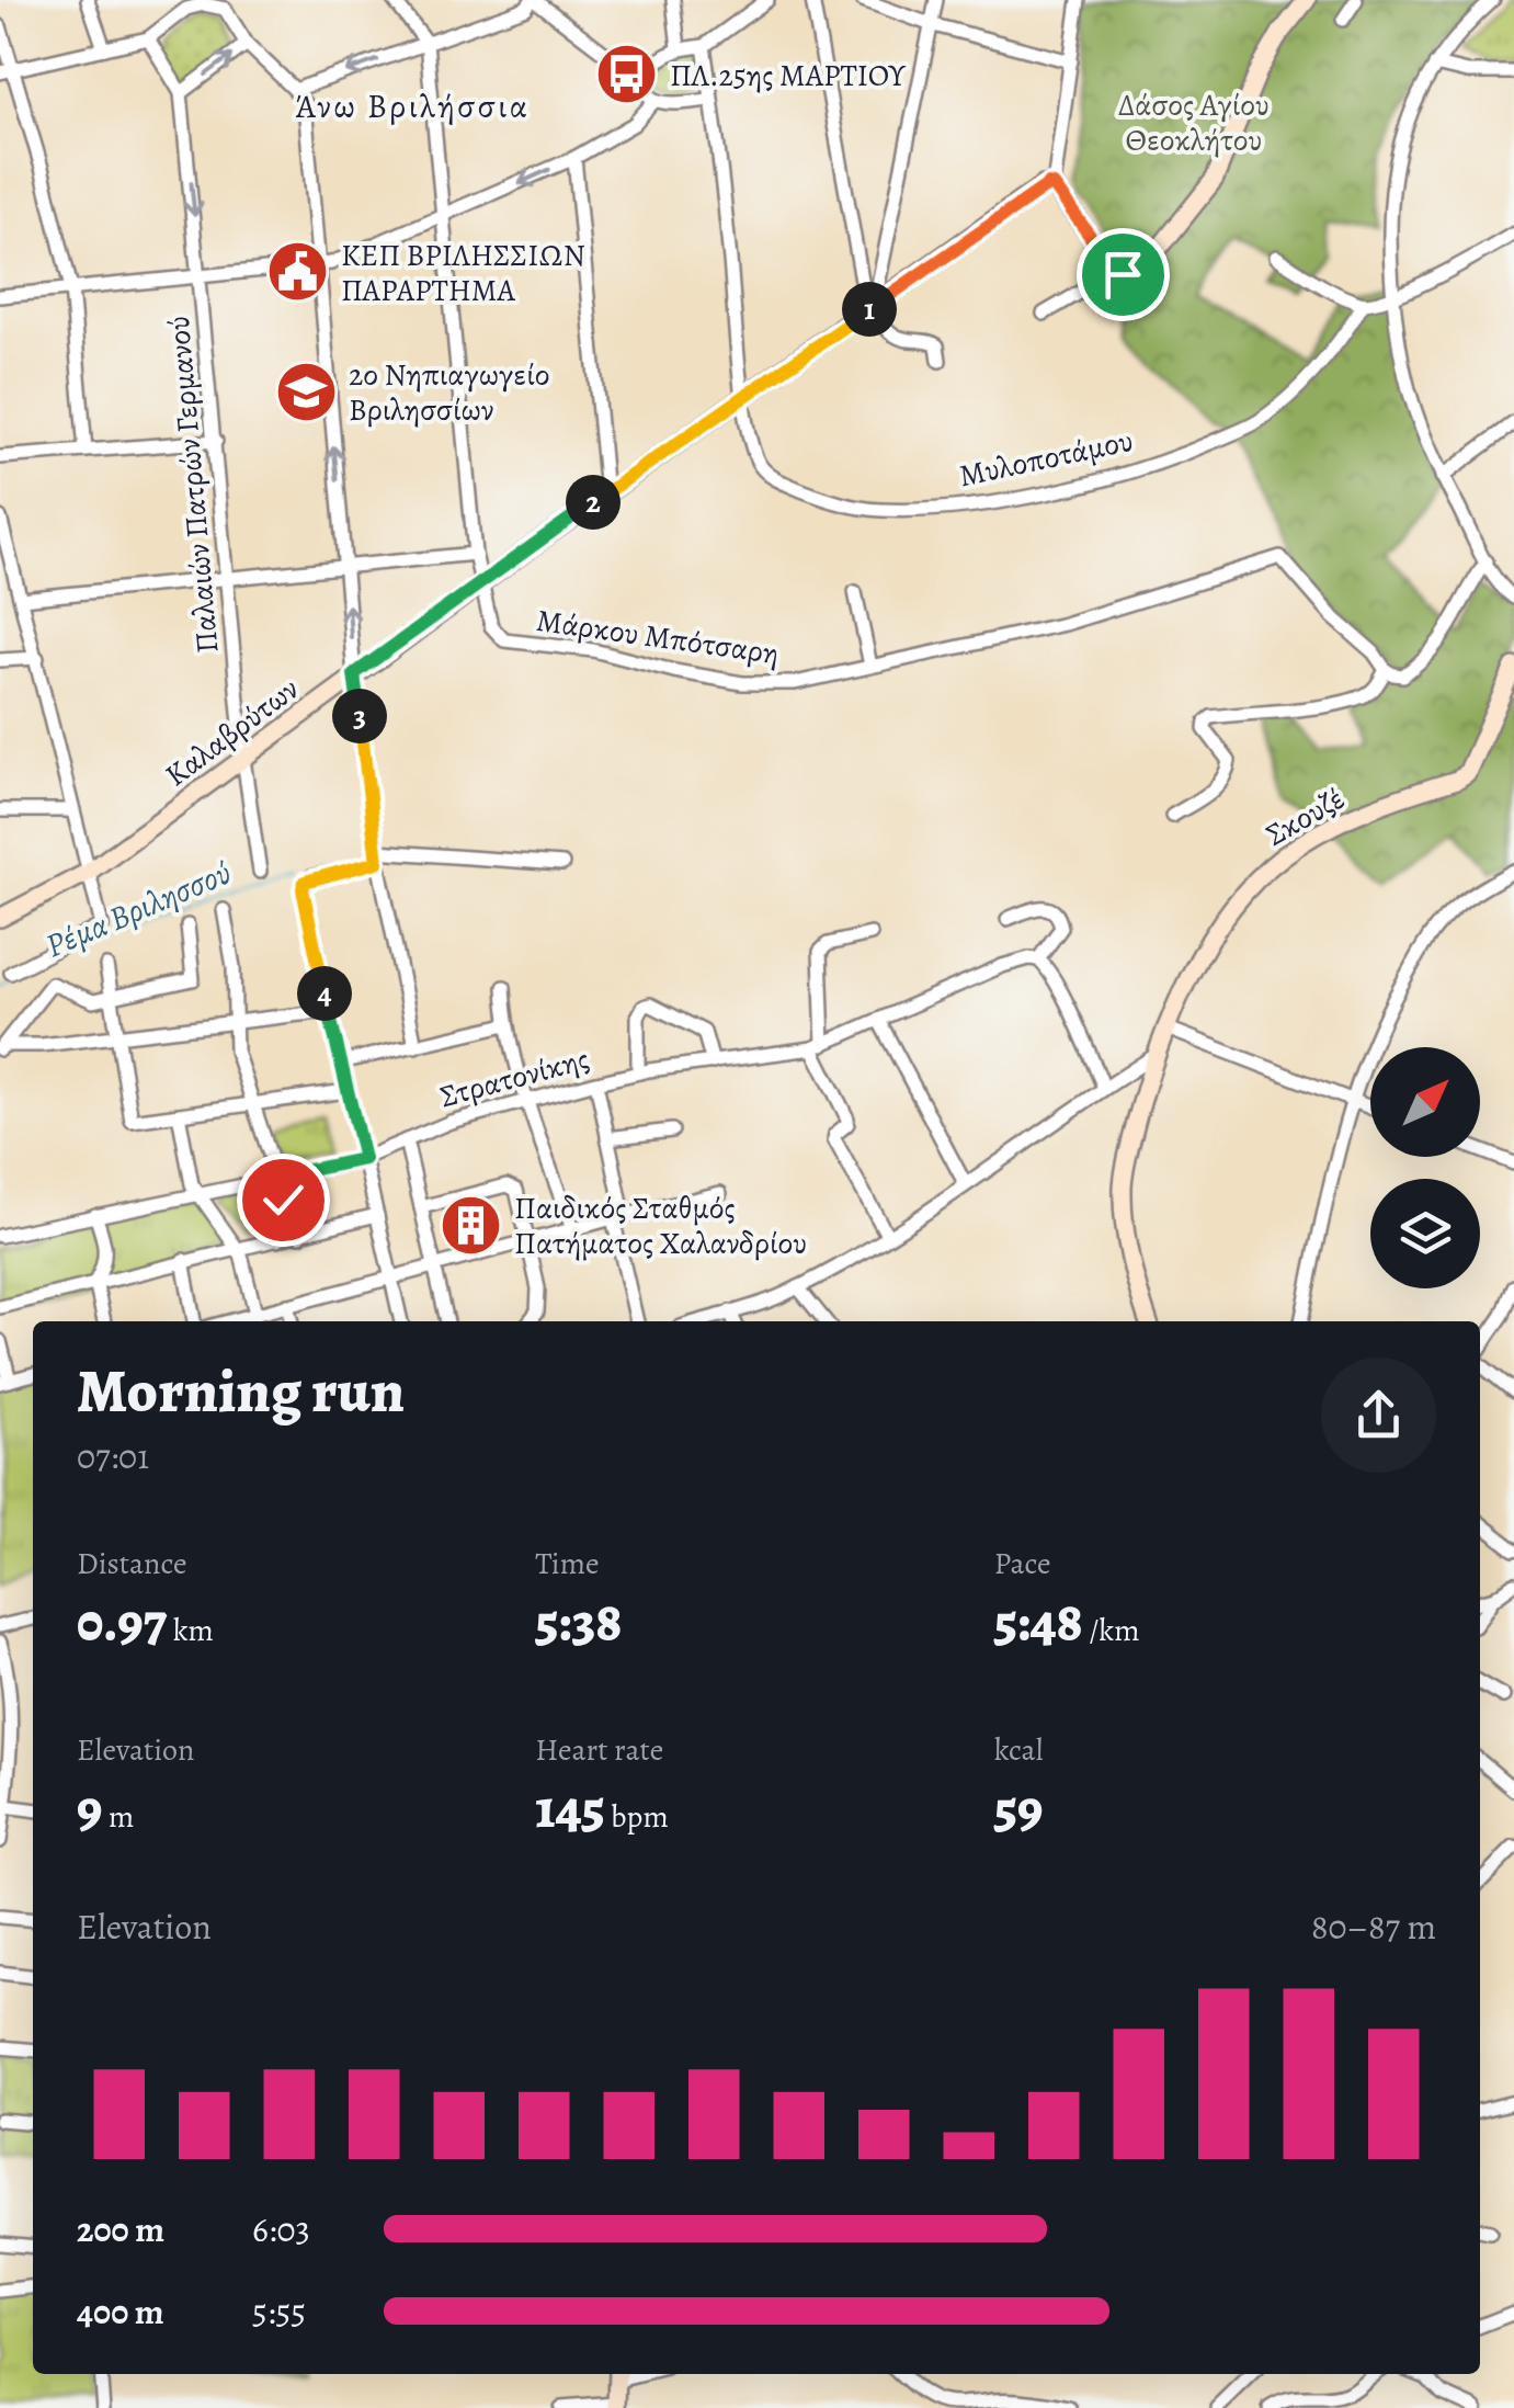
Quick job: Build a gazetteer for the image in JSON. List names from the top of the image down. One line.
{"streets":{"street":["Μυλοποτάμου","Παλαιών Πατρών Γερμανού","Μάρκου Μπότσαρη","Καλαβρύτων","Σκουζέ","Στρατονίκης"]},"crossings":[["Μυλοποτάμου","Καλαβρύτων"],["Παλαιών Πατρών Γερμανού","Καλαβρύτων"],["Μάρκου Μπότσαρη","Καλαβρύτων"]],"districts":["Άνω Βριλήσσια"],"water":["Ρέμα Βριλησσού"],"parks":["Δάσος Αγίου Θεοκλήτου"],"places":{"bus stop":["ΠΛ.25ης ΜΑΡΤΙΟΥ"],"public building":["ΚΕΠ ΒΡΙΛΗΣΣΙΩΝ ΠΑΡΑΡΤΗΜΑ"],"school or university":["2ο Νηπιαγωγείο Βριλησσίων"],"building":["Παιδικός Σταθμός Πατήματος Χαλανδρίου"]},"north":"top right","page":{"pins":["1","2","3","4"],"heading":["Morning run","07:01"],"stats":[["Distance","0.97 km"],["Time","5:38"],["Pace","5:48 /km"],["Elevation","9 m"],["Heart rate","145 bpm"],["kcal","59"]],"chart":["Elevation","80–87 m"],"list":[{"name":"200 m","note":"6:03"},{"name":"400 m","note":"5:55"}]}}
